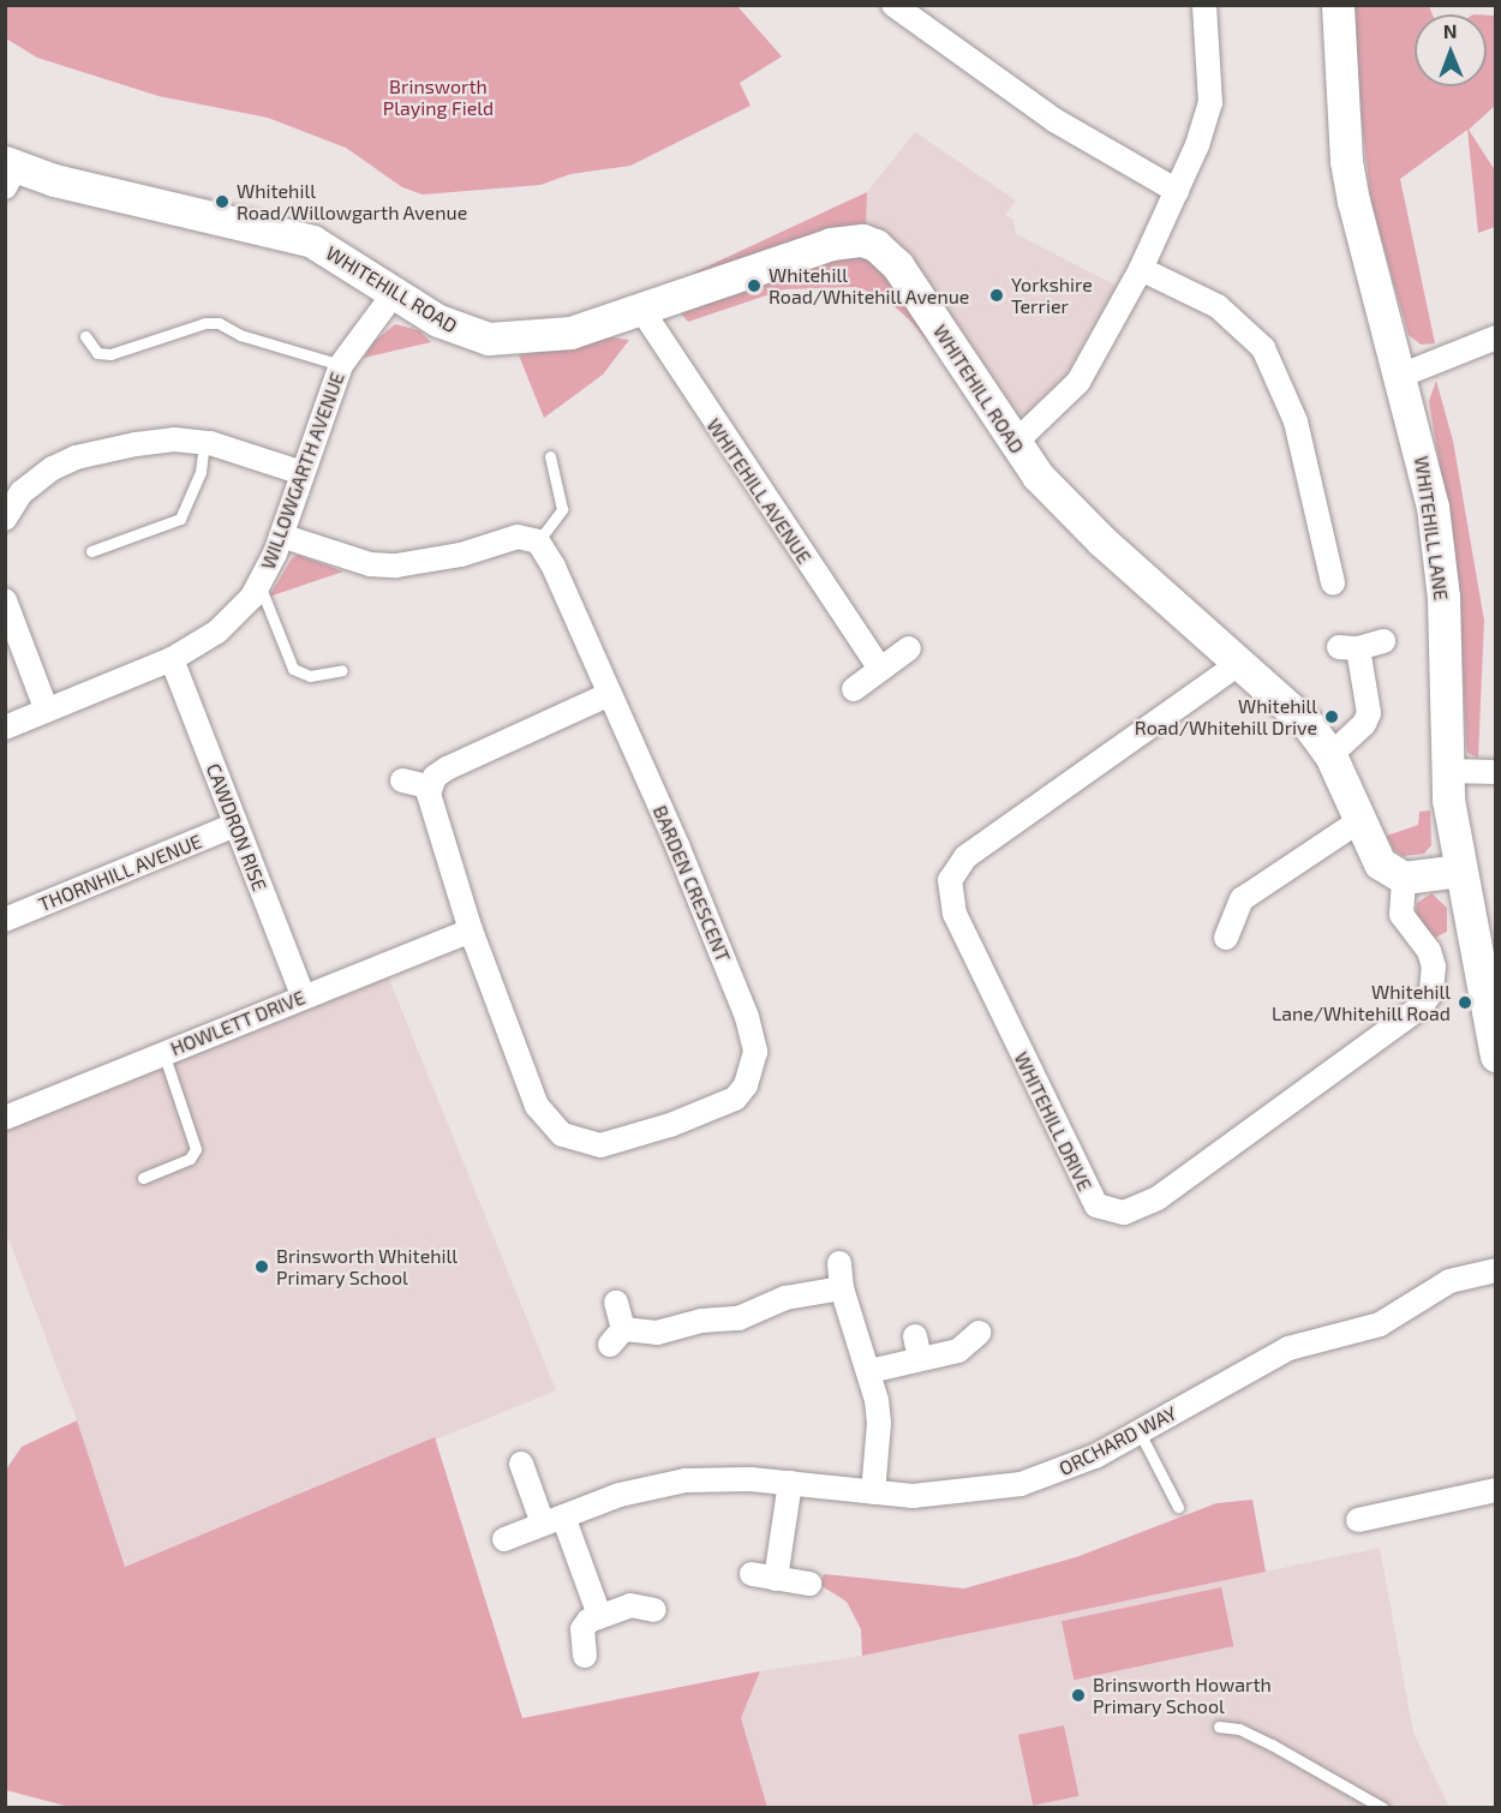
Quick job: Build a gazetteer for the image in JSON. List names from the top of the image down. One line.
{"streets":{"street":["WHITEHILL ROAD","WILLOWGARTH AVENUE","WHITEHILL AVENUE","WHITEHILL LANE","CAWDRON RISE","THORNHILL AVENUE","BARDEN CRESCENT","HOWLETT DRIVE","WHITEHILL DRIVE","ORCHARD WAY"]},"crossings":[["WHITEHILL ROAD","WILLOWGARTH AVENUE"],["WHITEHILL ROAD","WHITEHILL AVENUE"],["WHITEHILL ROAD","WHITEHILL DRIVE"],["WILLOWGARTH AVENUE","CAWDRON RISE"],["CAWDRON RISE","THORNHILL AVENUE"],["CAWDRON RISE","HOWLETT DRIVE"],["BARDEN CRESCENT","HOWLETT DRIVE"]],"parks":["Brinsworth Playing Field"],"places":["Whitehill Road/Willowgarth Avenue","Whitehill Road/Whitehill Avenue","Yorkshire Terrier","Whitehill Road/Whitehill Drive","Whitehill Lane/Whitehill Road","Brinsworth Whitehill Primary School","Brinsworth Howarth Primary School"],"north":"top"}
